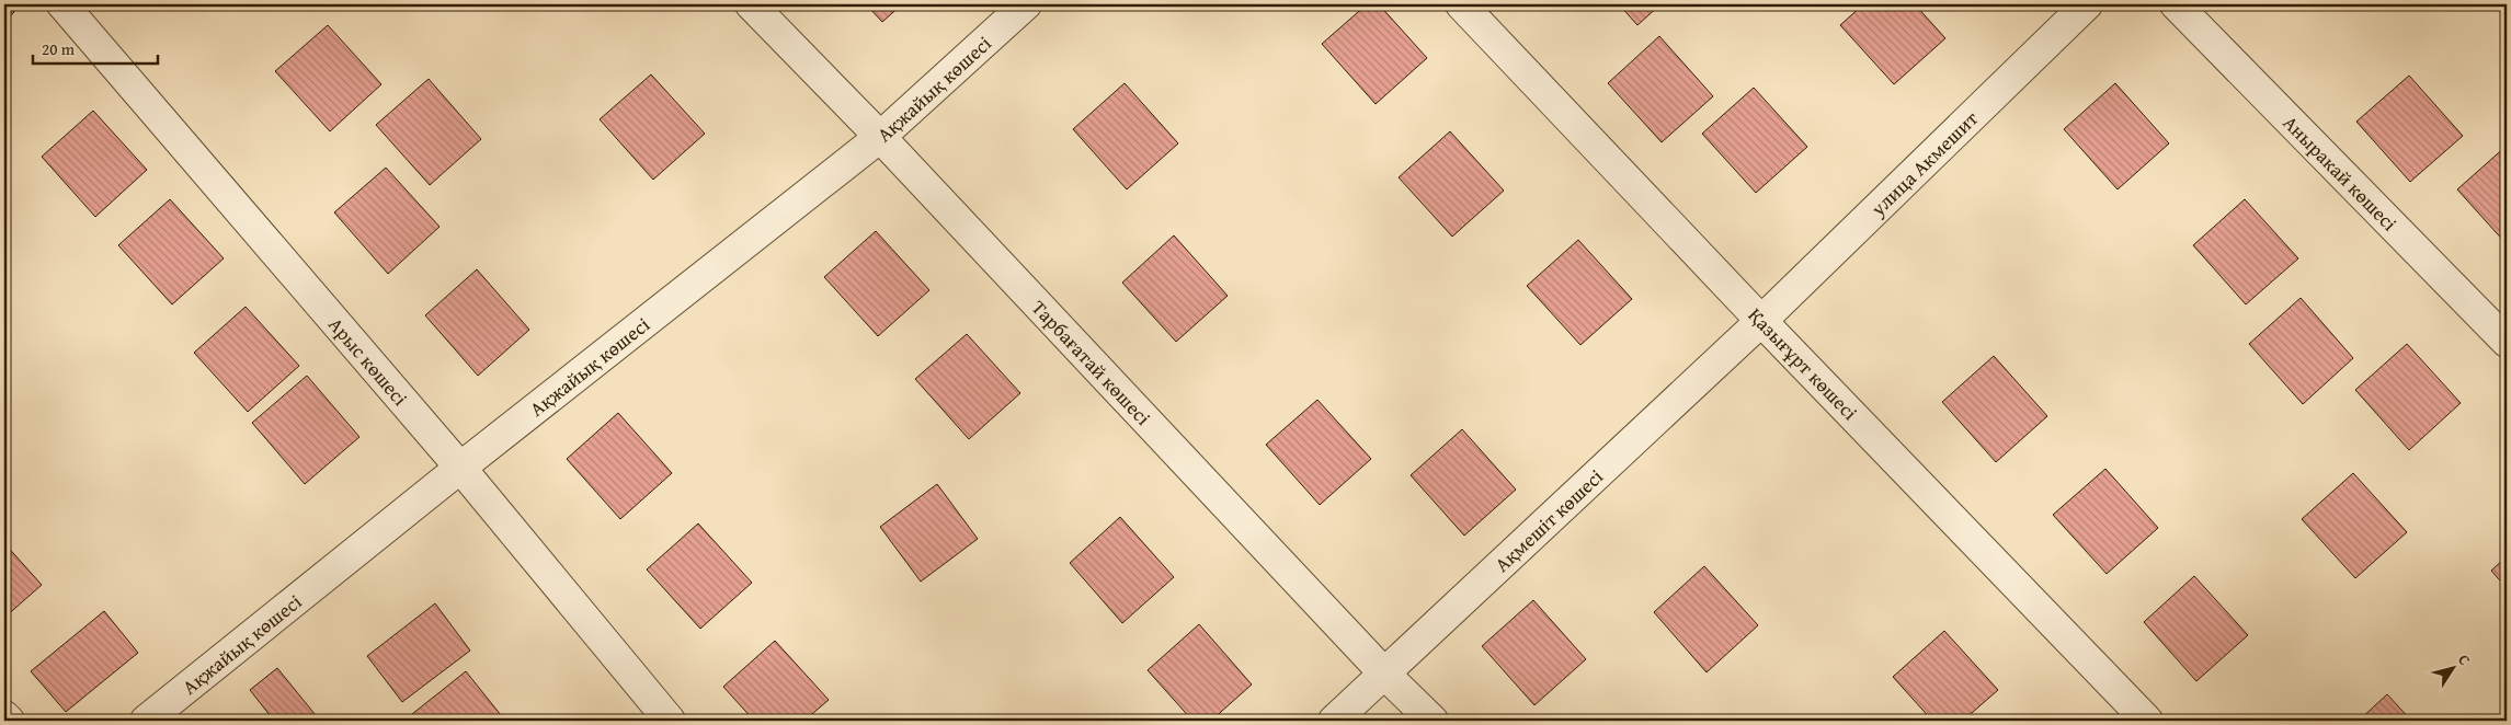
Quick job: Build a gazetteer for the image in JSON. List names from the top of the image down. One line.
{"streets":{"street":["Ақжайық көшесі","улица Акмешит","Аныракай көшесі","Арыс көшесі","Тарбағатай көшесі","Қазығұрт көшесі","Ақмешіт көшесі"]},"crossings":[["Ақжайық көшесі","Арыс көшесі"],["Ақжайық көшесі","Тарбағатай көшесі"],["улица Акмешит","Қазығұрт көшесі"],["улица Акмешит","Ақмешіт көшесі"],["Тарбағатай көшесі","Ақмешіт көшесі"],["Қазығұрт көшесі","Ақмешіт көшесі"]],"scale_bar":"20 m","north":"top right"}
